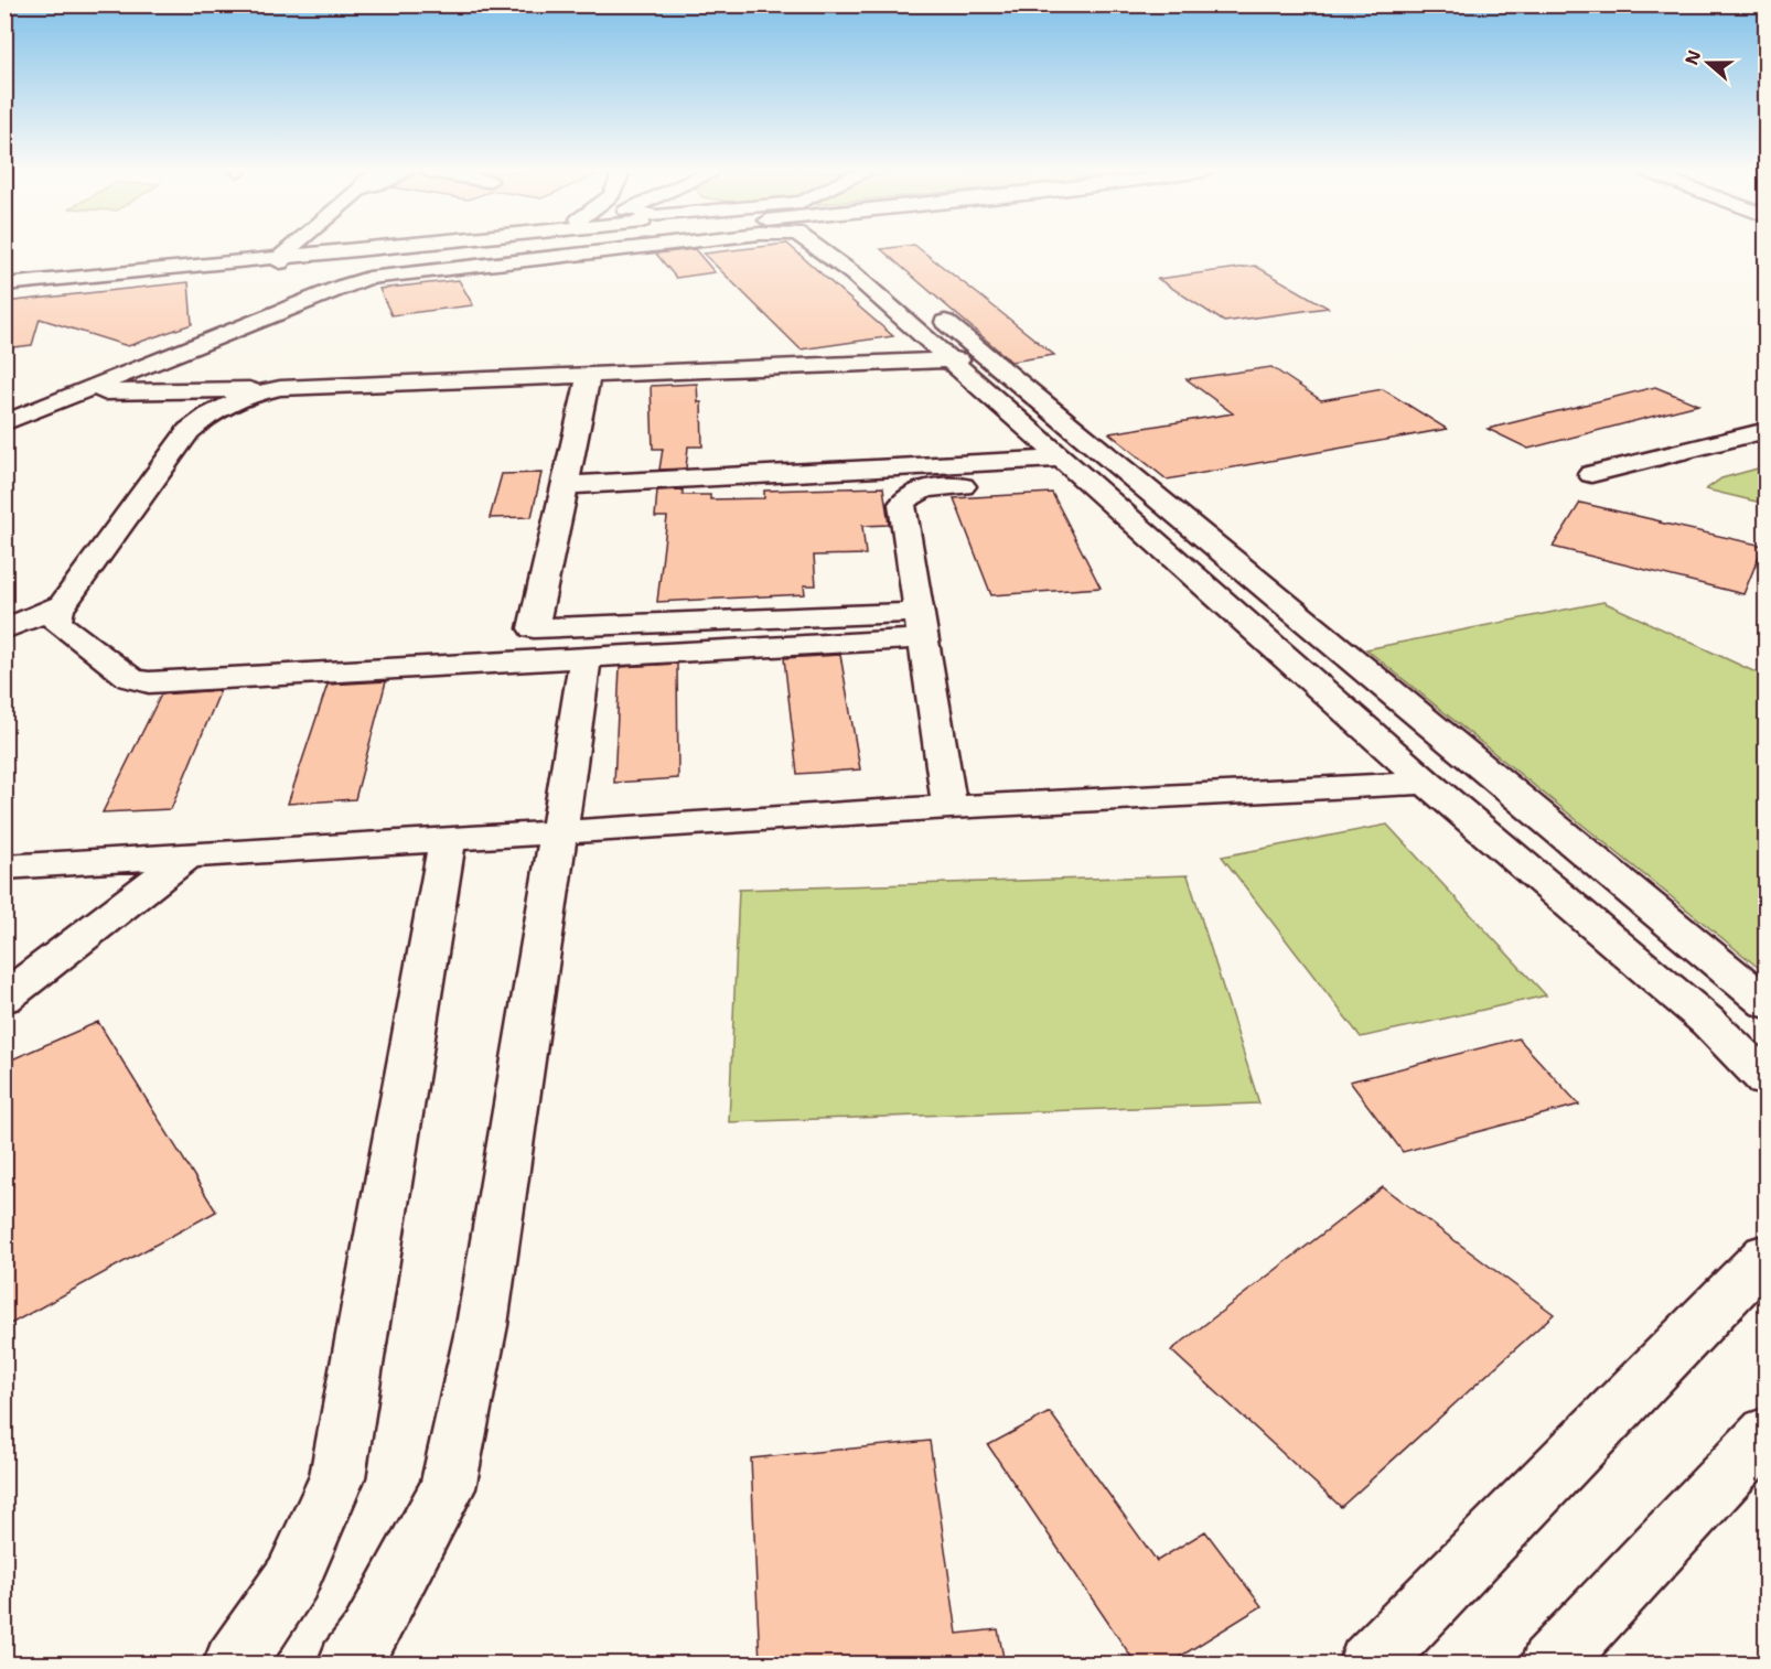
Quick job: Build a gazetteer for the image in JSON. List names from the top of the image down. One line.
{"north":"left"}
